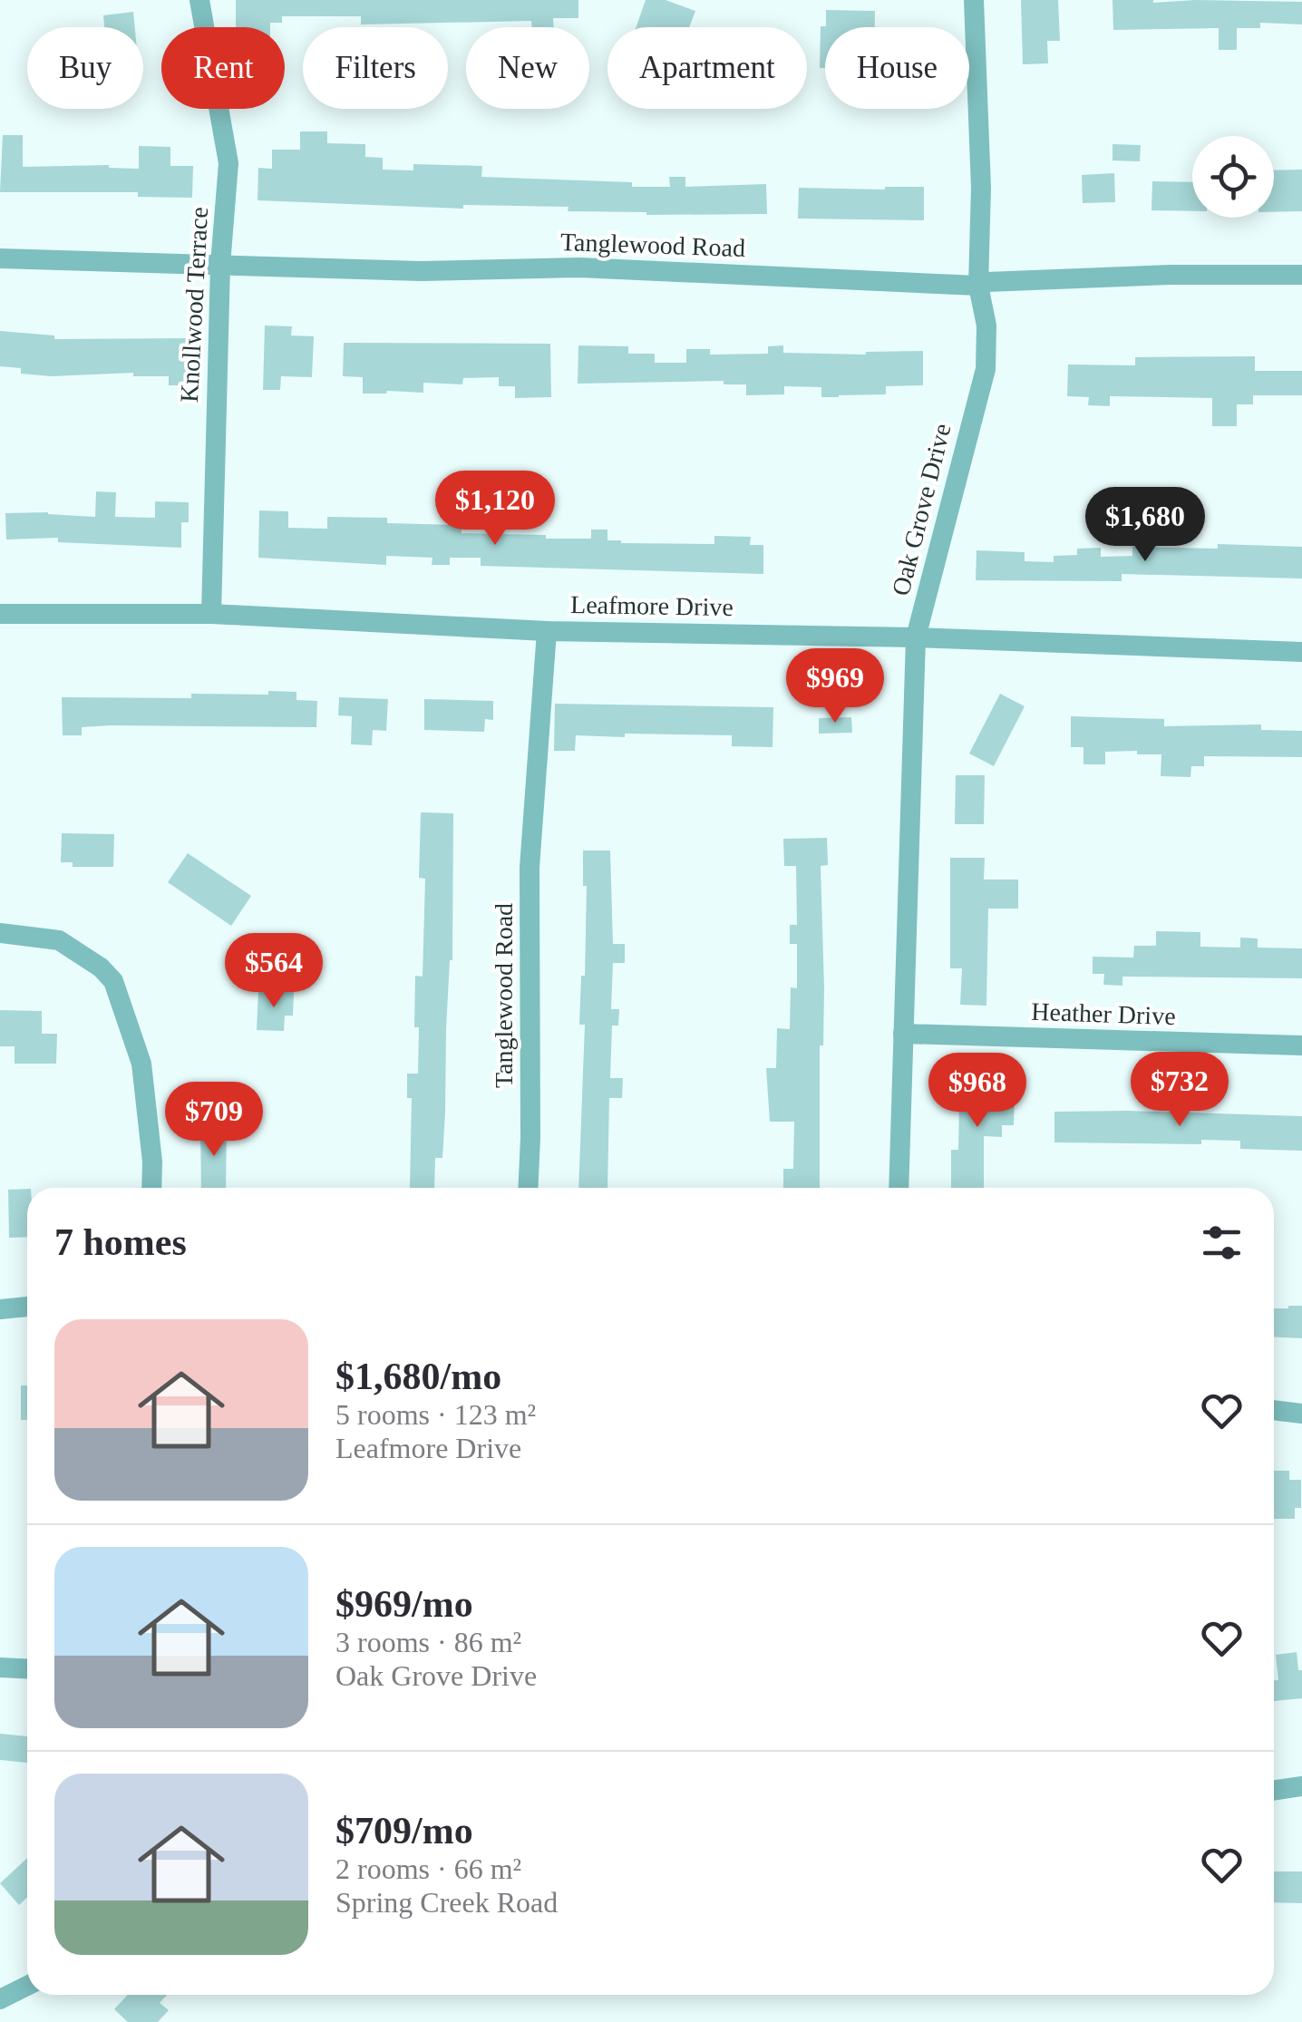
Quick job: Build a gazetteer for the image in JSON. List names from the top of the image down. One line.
{"streets":{"street":["Tanglewood Road","Knollwood Terrace","Oak Grove Drive","Leafmore Drive","Heather Drive"]},"crossings":[["Tanglewood Road","Knollwood Terrace"],["Tanglewood Road","Oak Grove Drive"],["Tanglewood Road","Leafmore Drive"],["Knollwood Terrace","Leafmore Drive"],["Oak Grove Drive","Leafmore Drive"],["Oak Grove Drive","Heather Drive"]],"page":{"chip":["Buy","Rent","Filters","New","Apartment","House"],"price":["$1,120","$1,680","$969","$564","$732","$968","$709"],"heading":"7 homes","list":[{"name":"$1,680/mo","note":"5 rooms · 123 m² · Leafmore Drive"},{"name":"$969/mo","note":"3 rooms · 86 m² · Oak Grove Drive"},{"name":"$709/mo","note":"2 rooms · 66 m² · Spring Creek Road"}]}}
